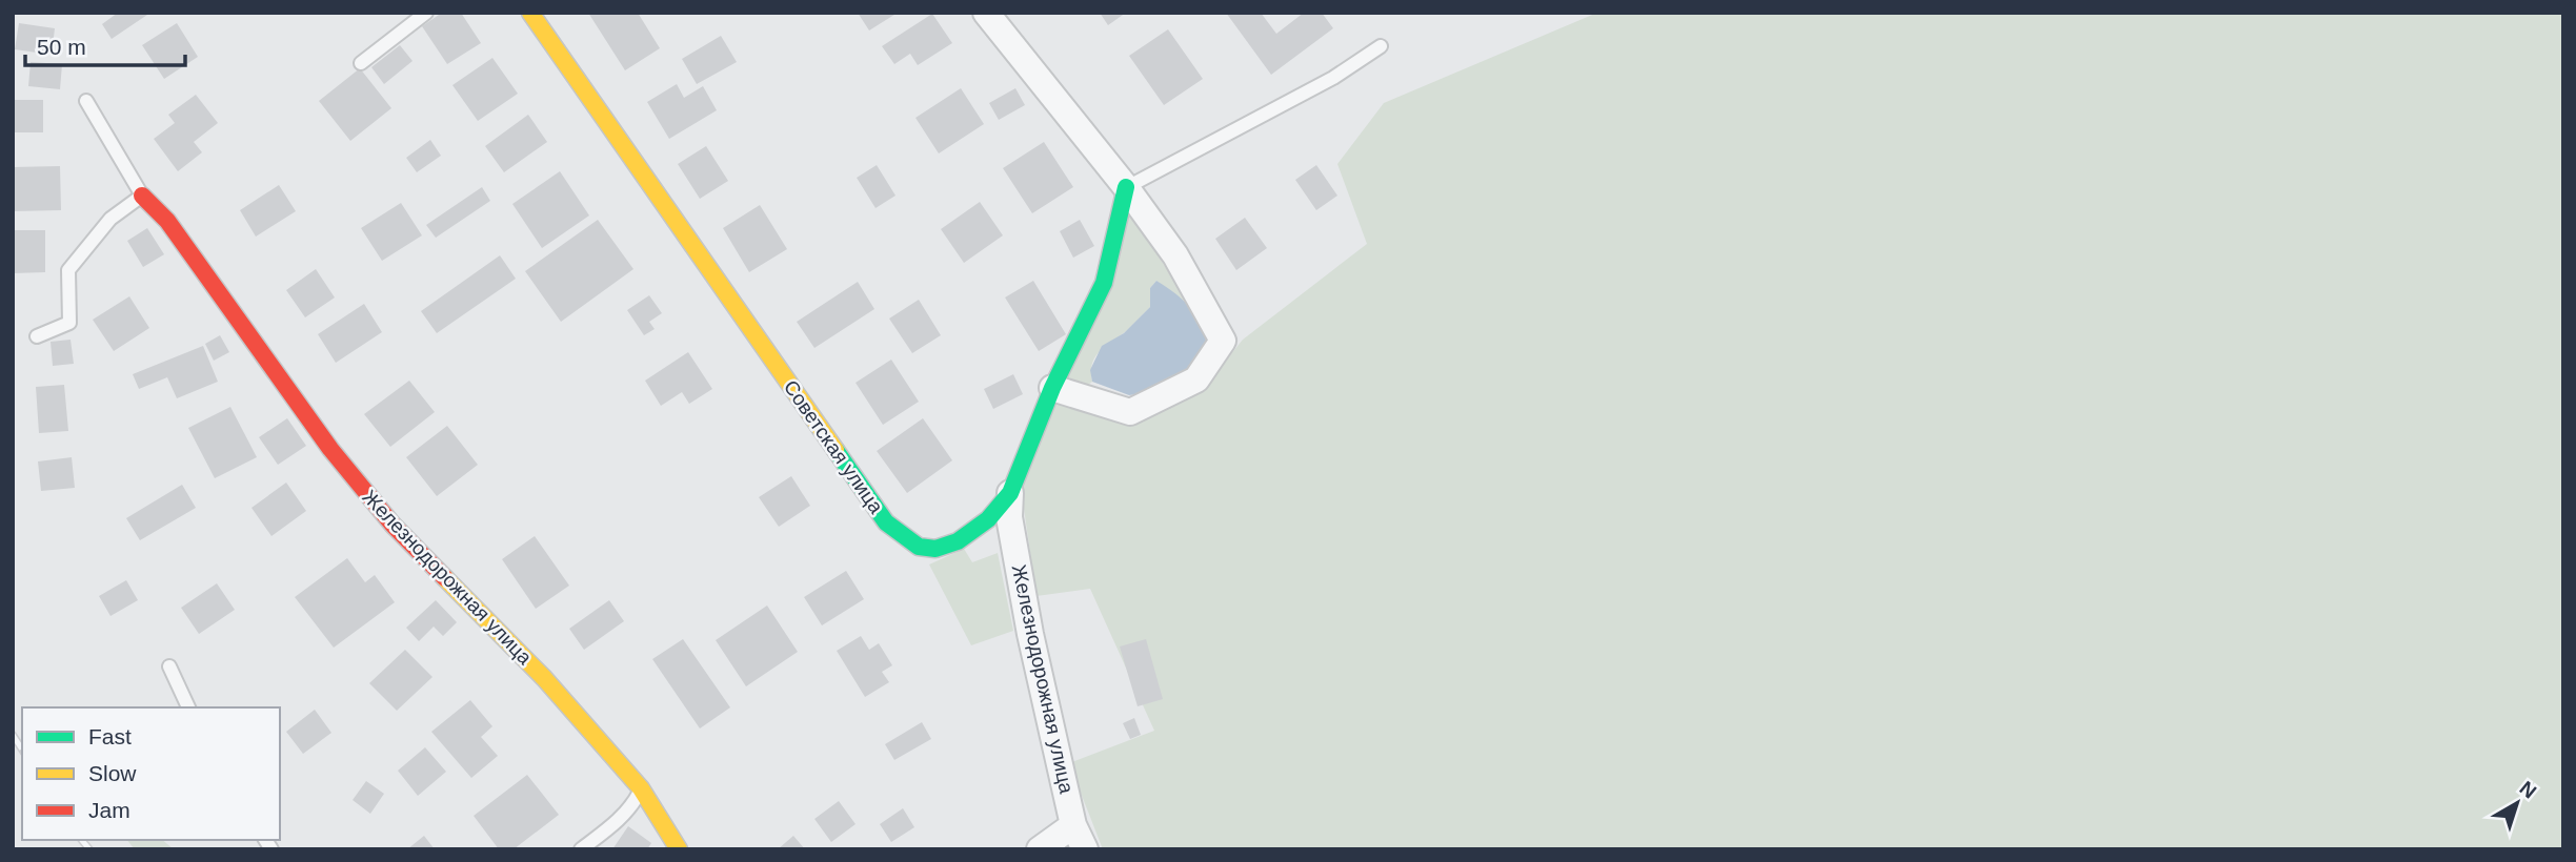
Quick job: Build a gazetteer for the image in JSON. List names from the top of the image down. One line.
{"streets":{"street":["Советская улица","Железнодорожная улица"]},"crossings":[["Советская улица","Железнодорожная улица"]],"legend":["Fast","Slow","Jam"],"scale_bar":"50 m","north":"top right"}
